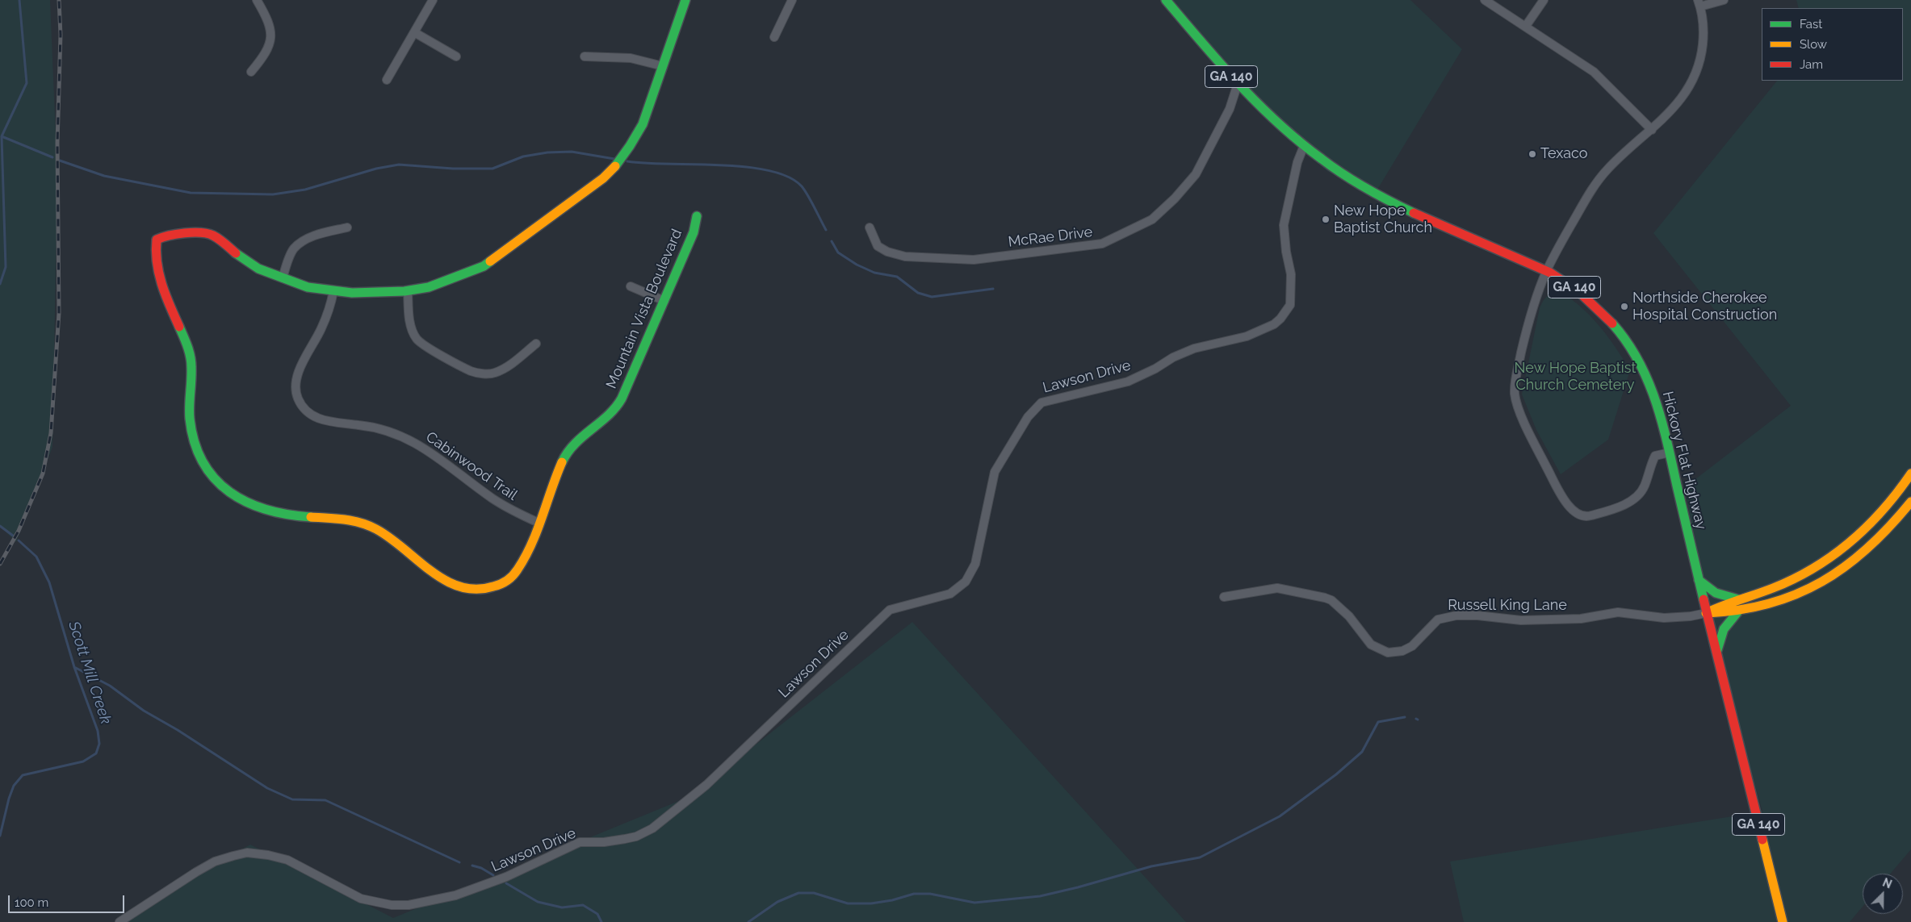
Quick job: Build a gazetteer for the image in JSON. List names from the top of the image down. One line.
{"streets":{"street":["GA 140","McRae Drive","Mountain Vista Boulevard","Lawson Drive","Hickory Flat Highway","Cabinwood Trail","Russell King Lane"]},"crossings":[["McRae Drive","Hickory Flat Highway"],["Mountain Vista Boulevard","Cabinwood Trail"],["Lawson Drive","Hickory Flat Highway"],["Hickory Flat Highway","Russell King Lane"]],"water":["Scott Mill Creek"],"parks":["New Hope Baptist Church Cemetery"],"places":["Texaco","New Hope Baptist Church","Northside Cherokee Hospital Construction"],"legend":["Fast","Slow","Jam"],"scale_bar":"100 m","north":"top right"}
